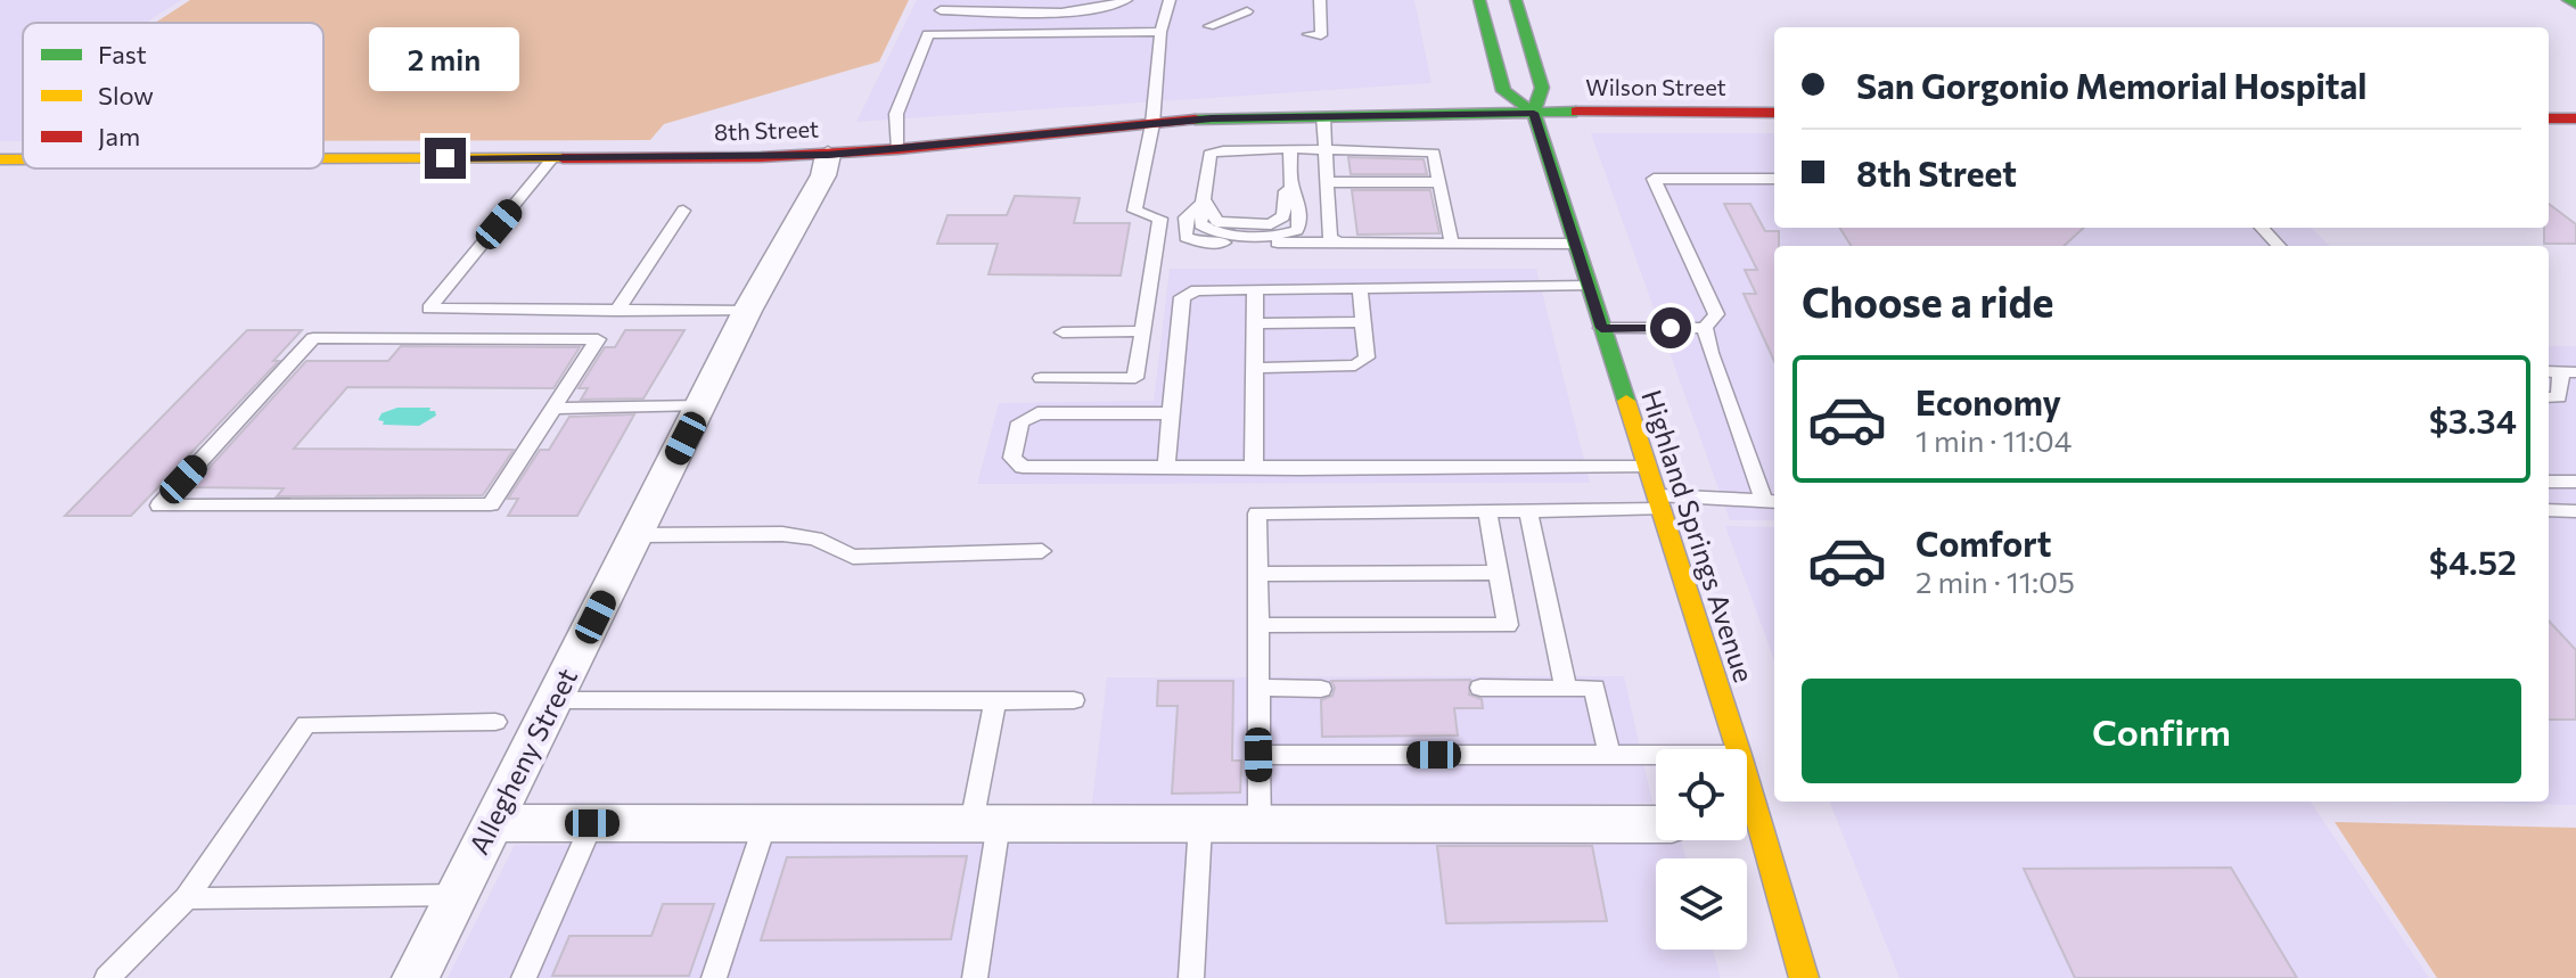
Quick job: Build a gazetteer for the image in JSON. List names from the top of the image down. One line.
{"streets":{"street":["Wilson Street","8th Street","Highland Springs Avenue","Allegheny Street"]},"crossings":[["Wilson Street","8th Street"],["Wilson Street","Highland Springs Avenue"],["8th Street","Highland Springs Avenue"],["8th Street","Allegheny Street"]],"legend":["Fast","Slow","Jam"],"page":{"bubble":"2 min","banner":["San Gorgonio Memorial Hospital","8th Street"],"heading":"Choose a ride","list":[{"name":"Economy","note":"1 min · 11:04","value":"$3.34"},{"name":"Comfort","note":"2 min · 11:05","value":"$4.52"}],"buttons":"Confirm"}}
